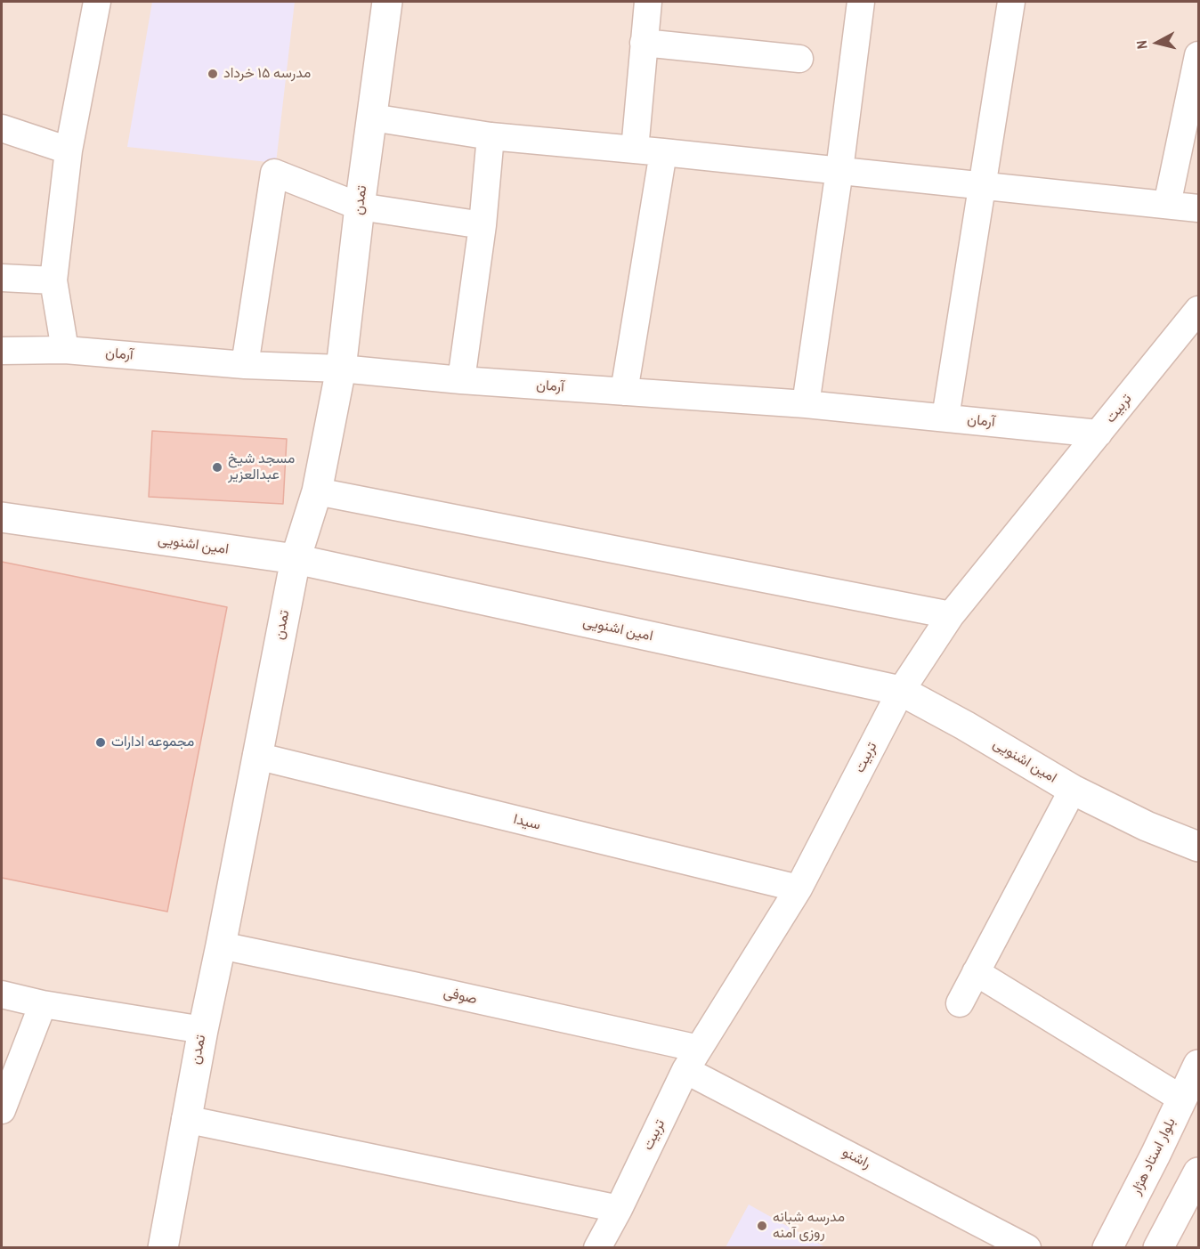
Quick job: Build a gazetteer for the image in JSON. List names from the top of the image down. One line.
{"streets":{"street":["تمدن","آرمان","تربیت","امین اشنویی","سیدا","صوفی","بلوار استاد هژار","راشنو"]},"crossings":[["تمدن","آرمان"],["تمدن","امین اشنویی"],["تمدن","سیدا"],["تمدن","صوفی"],["آرمان","تربیت"],["تربیت","امین اشنویی"],["تربیت","سیدا"],["تربیت","صوفی"],["تربیت","راشنو"],["صوفی","راشنو"]],"places":["مدرسه ۱۵ خرداد","مسجد شیخ عبدالعزیر","مجموعه ادارات","مدرسه شبانه روزی آمنه"],"north":"left"}
